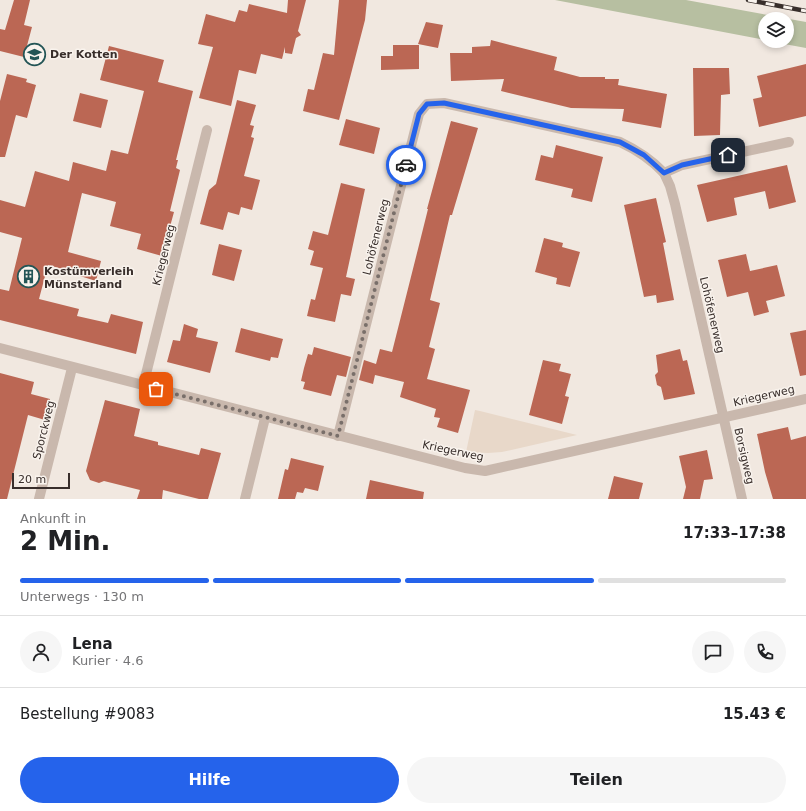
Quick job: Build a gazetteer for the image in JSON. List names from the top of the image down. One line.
{"streets":{"street":["Lohöfenerweg","Kriegerweg","Sporckweg","Borsigweg"]},"crossings":[["Lohöfenerweg","Kriegerweg"],["Lohöfenerweg","Borsigweg"],["Kriegerweg","Sporckweg"],["Kriegerweg","Borsigweg"]],"places":{"school or university":["Der Kotten"],"building":["Kostümverleih Münsterland"]},"scale_bar":"20 m","page":{"scale":"20 m","heading":["2 Min.","Ankunft in","17:33–17:38"],"panel":["Lena","Kurier · 4.6","Bestellung #9083","15.43 €"],"bar":"Unterwegs · 130 m","buttons":["Hilfe","Teilen"]}}
